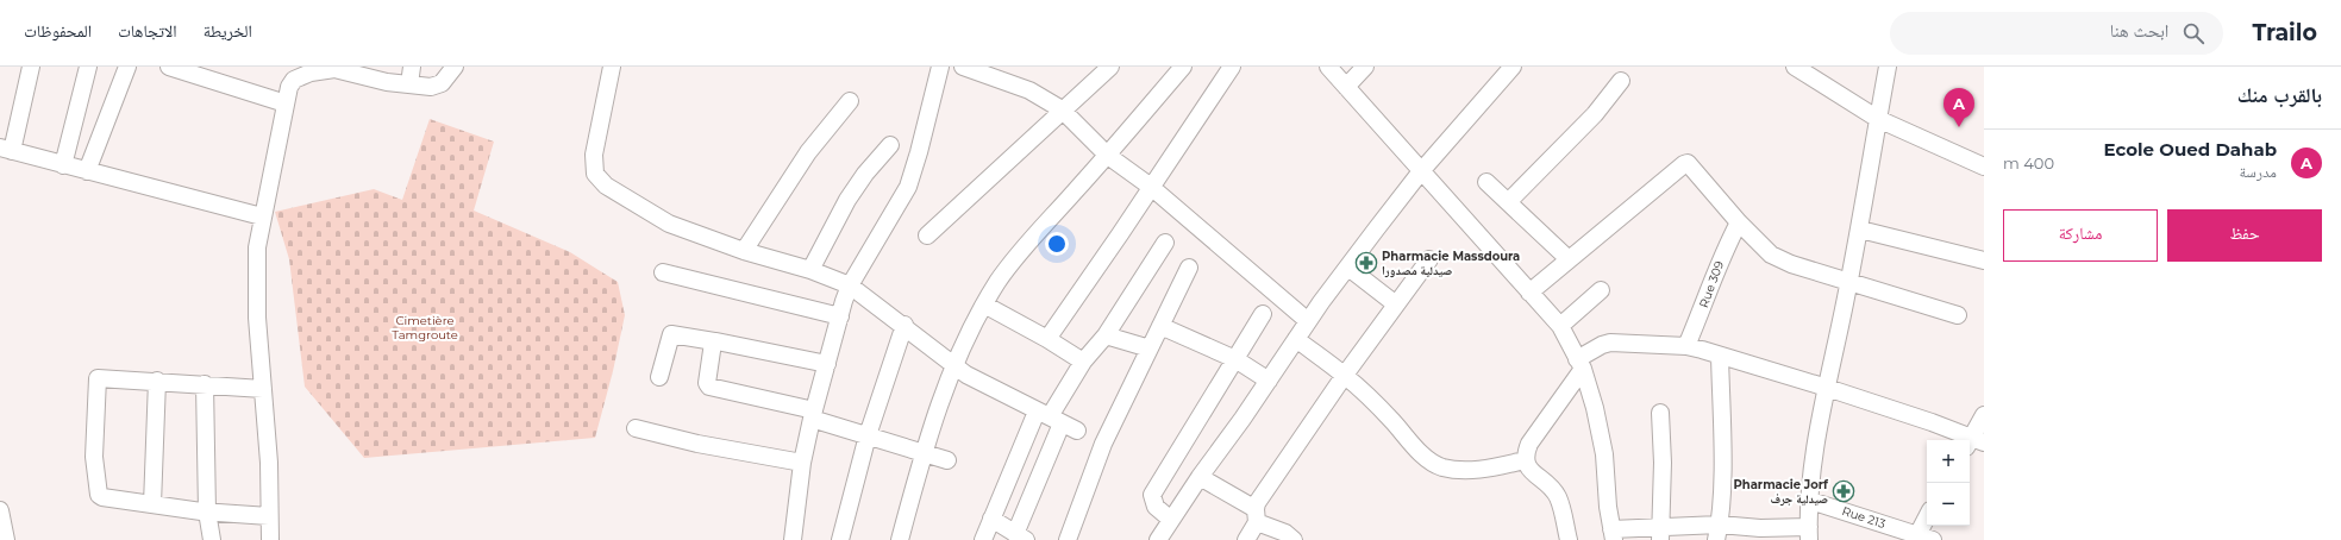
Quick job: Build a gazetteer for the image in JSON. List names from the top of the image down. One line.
{"streets":{"street":["Rue 309","Rue 213"]},"parks":["Cimetière Tamgroute"],"places":{"pharmacy":["Pharmacie Massdoura صيدلية مصدورا","Pharmacie Jorf صيدلية جرف"]},"page":{"header":"Trailo","search":"ابحث هنا","nav":["الخريطة","الاتجاهات","المحفوظات"],"heading":"بالقرب منك","pins":"A","list":[{"mark":"A","name":"Ecole Oued Dahab","note":"مدرسة","value":"400 m"}],"buttons":["حفظ","مشاركة"],"map_buttons":["+","−"]}}
